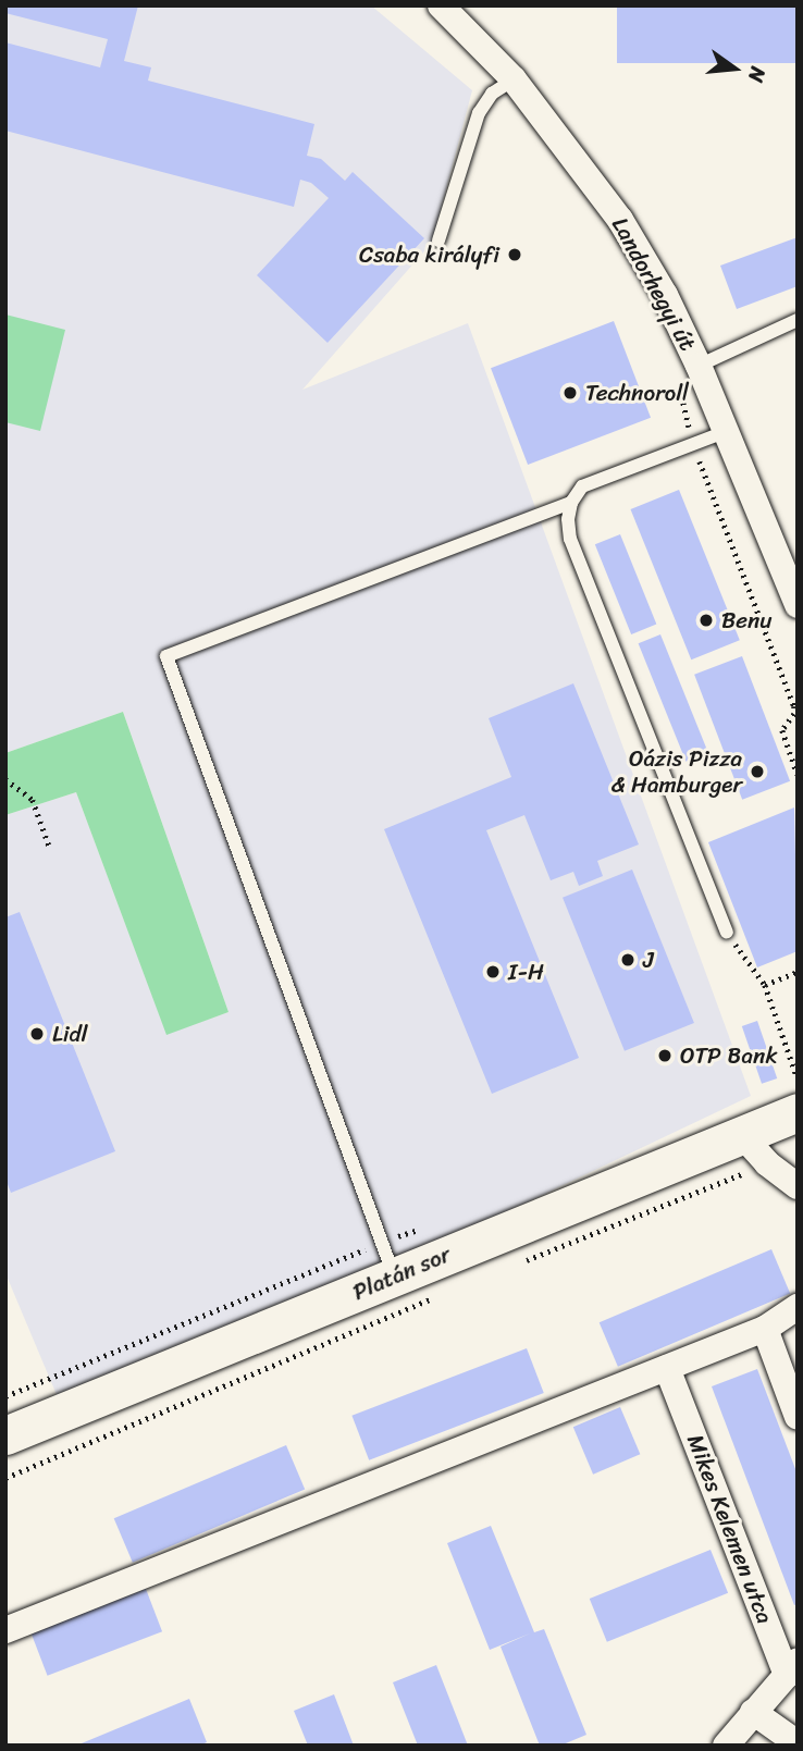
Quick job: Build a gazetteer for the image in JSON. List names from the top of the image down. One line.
{"streets":{"street":["Landorhegyi út","Platán sor","Mikes Kelemen utca"]},"places":["Csaba királyfi","Technoroll","Benu","Oázis Pizza & Hamburger","J","I-H","Lidl","OTP Bank"],"north":"right"}
